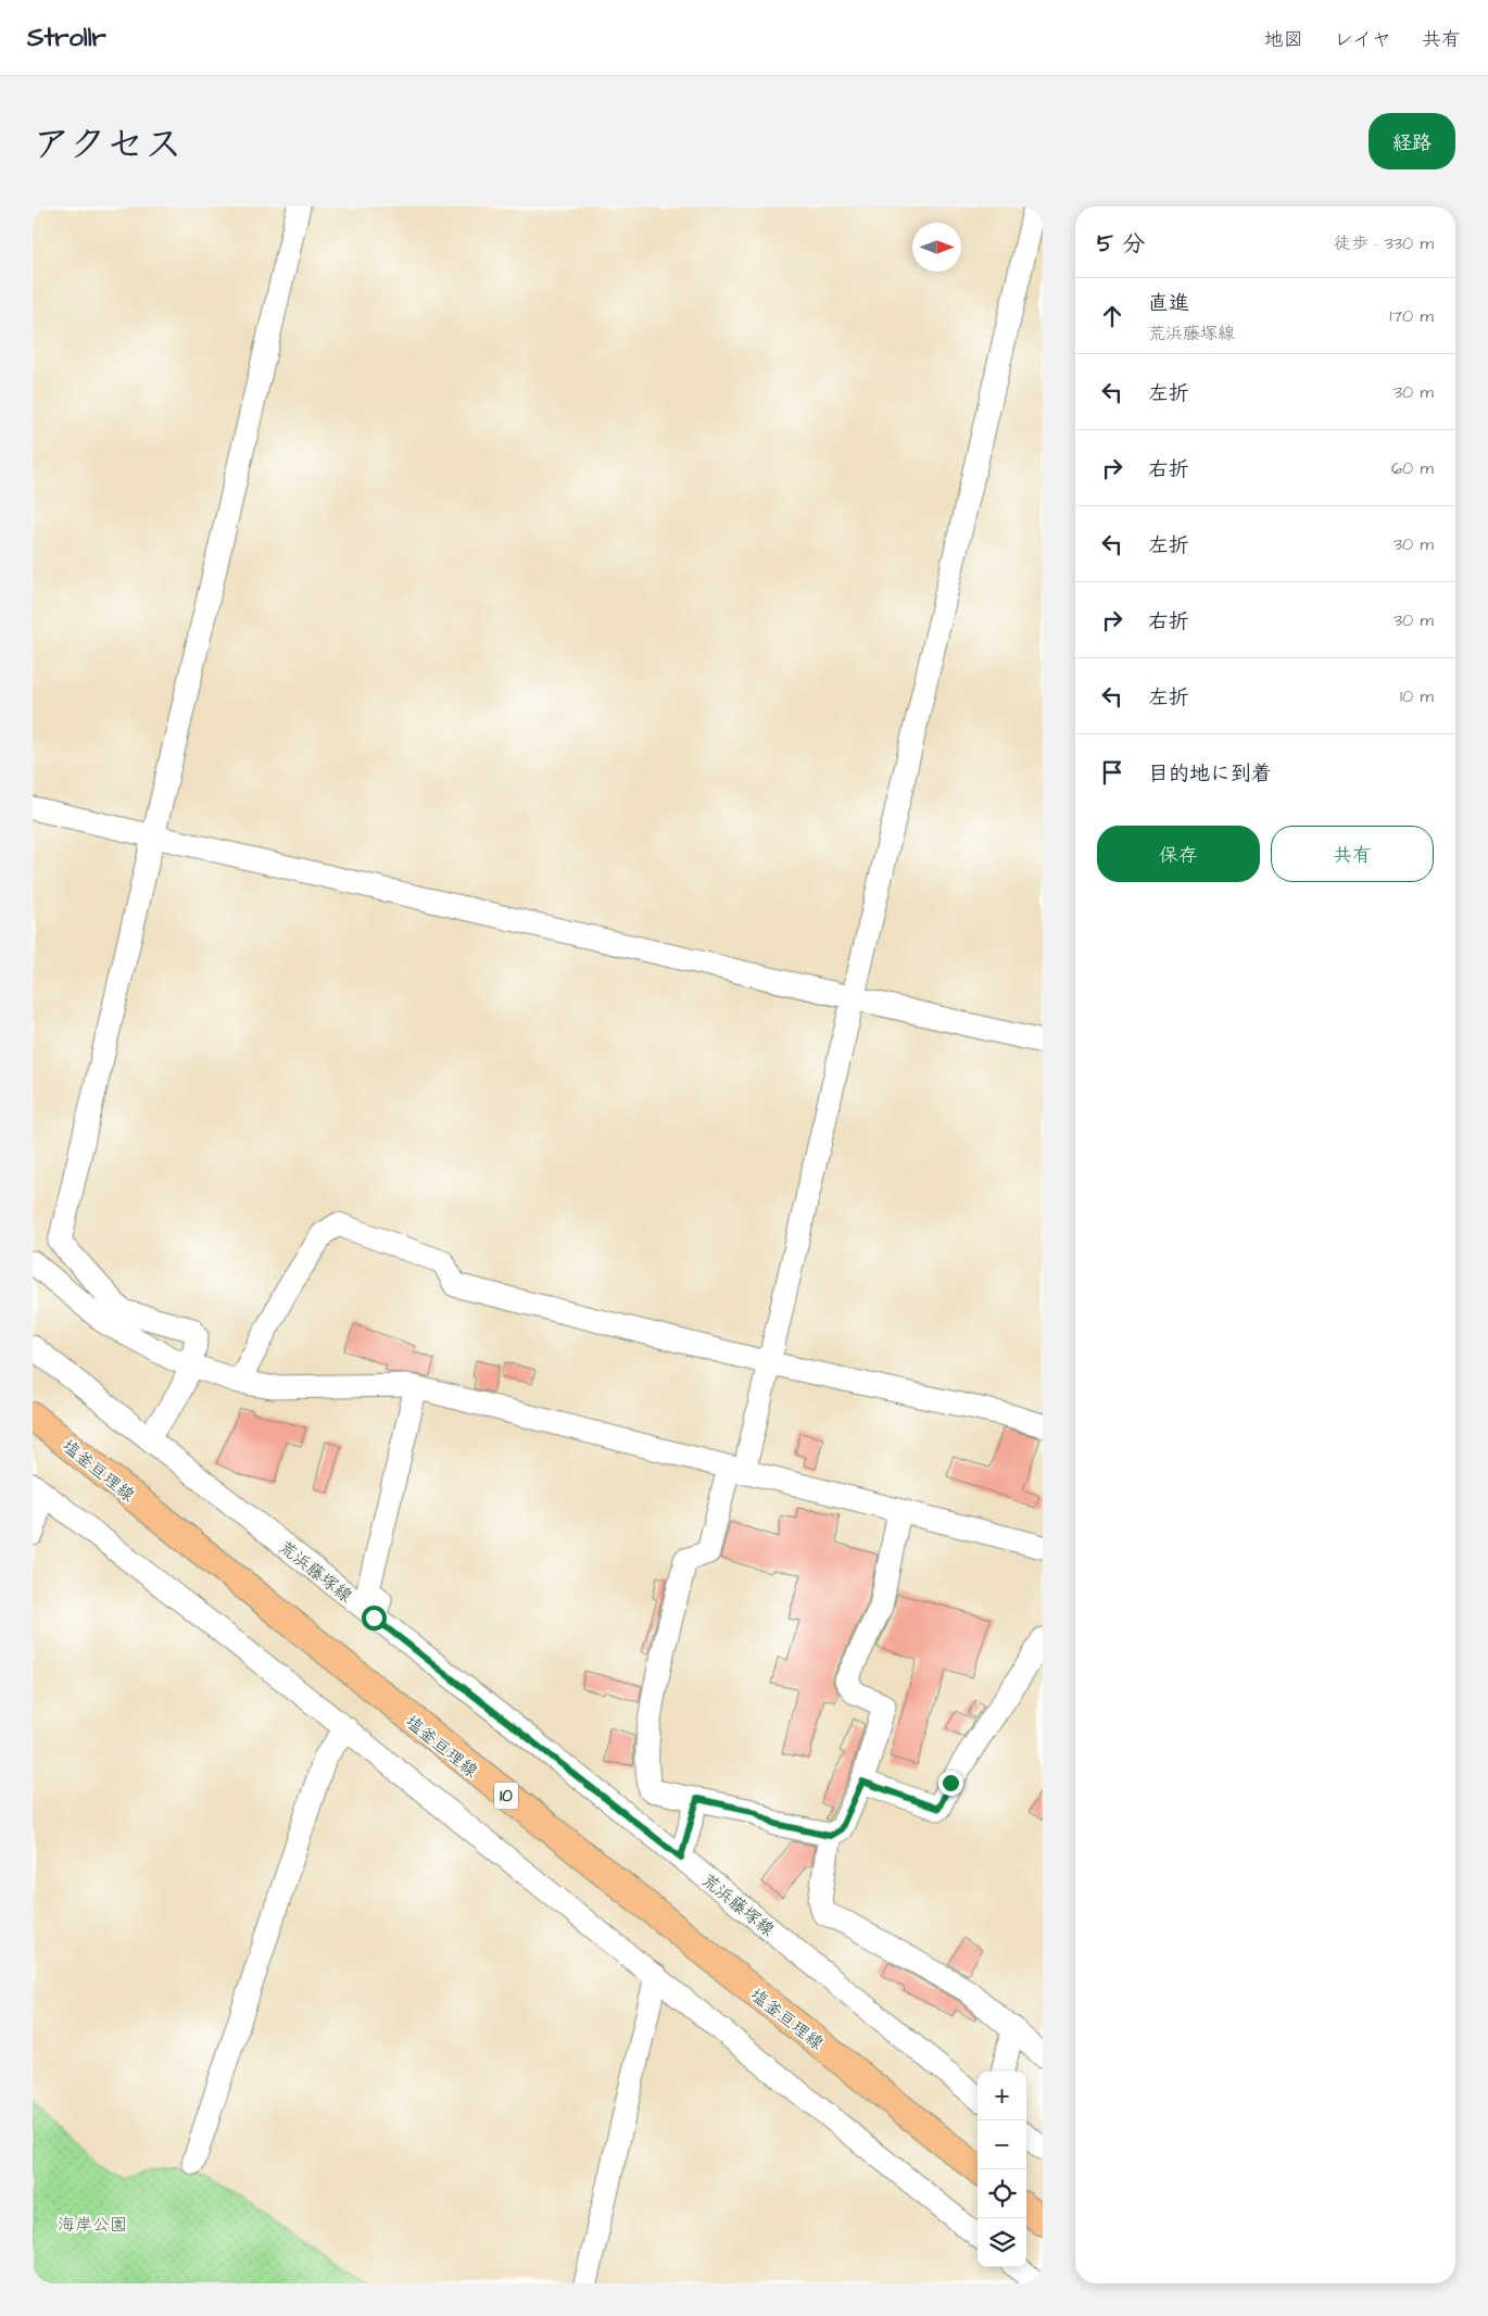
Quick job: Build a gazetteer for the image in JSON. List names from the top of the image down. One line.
{"streets":{"main road":["塩釜亘理線","10"],"street":["荒浜藤塚線"]},"parks":["海岸公園"],"north":"right","page":{"header":"Strollr","nav":["地図","レイヤ","共有"],"title":"アクセス","buttons":["経路",["保存","共有"]],"heading":["5 分","徒歩 · 330 m"],"list":[["直進","荒浜藤塚線","170 m"],["左折","30 m"],["右折","60 m"],["左折","30 m"],["右折","30 m"],["左折","10 m"],"目的地に到着"],"map_buttons":["+","−"]}}
